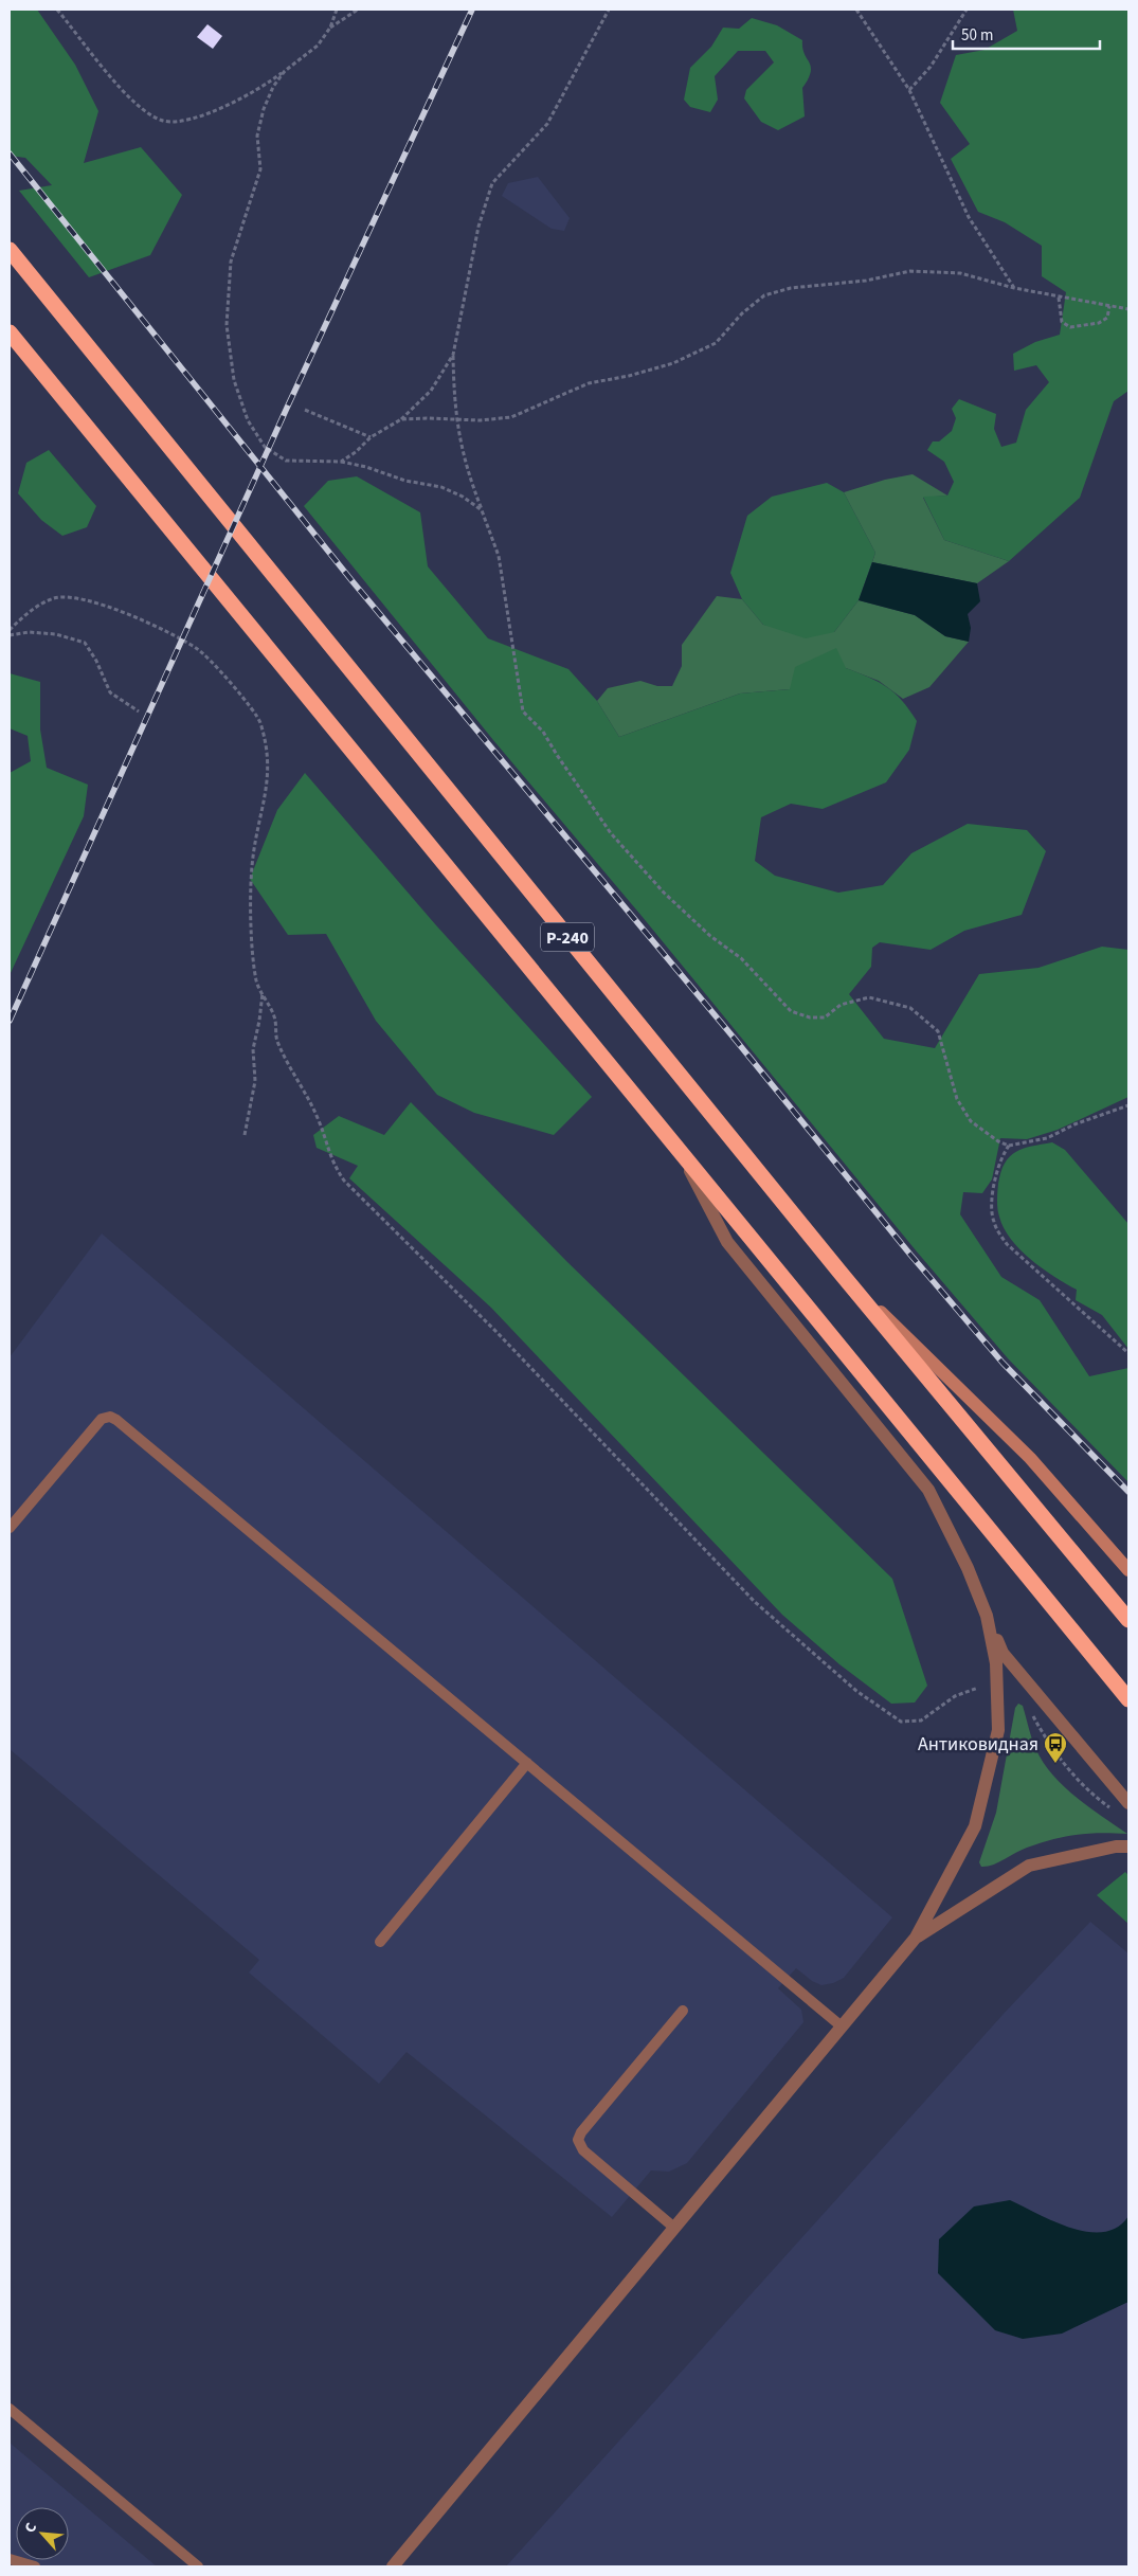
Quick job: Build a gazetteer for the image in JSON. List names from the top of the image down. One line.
{"streets":{"highway":["Р-240"]},"places":{"bus stop":["Антиковидная"]},"scale_bar":"50 m","north":"top left"}
